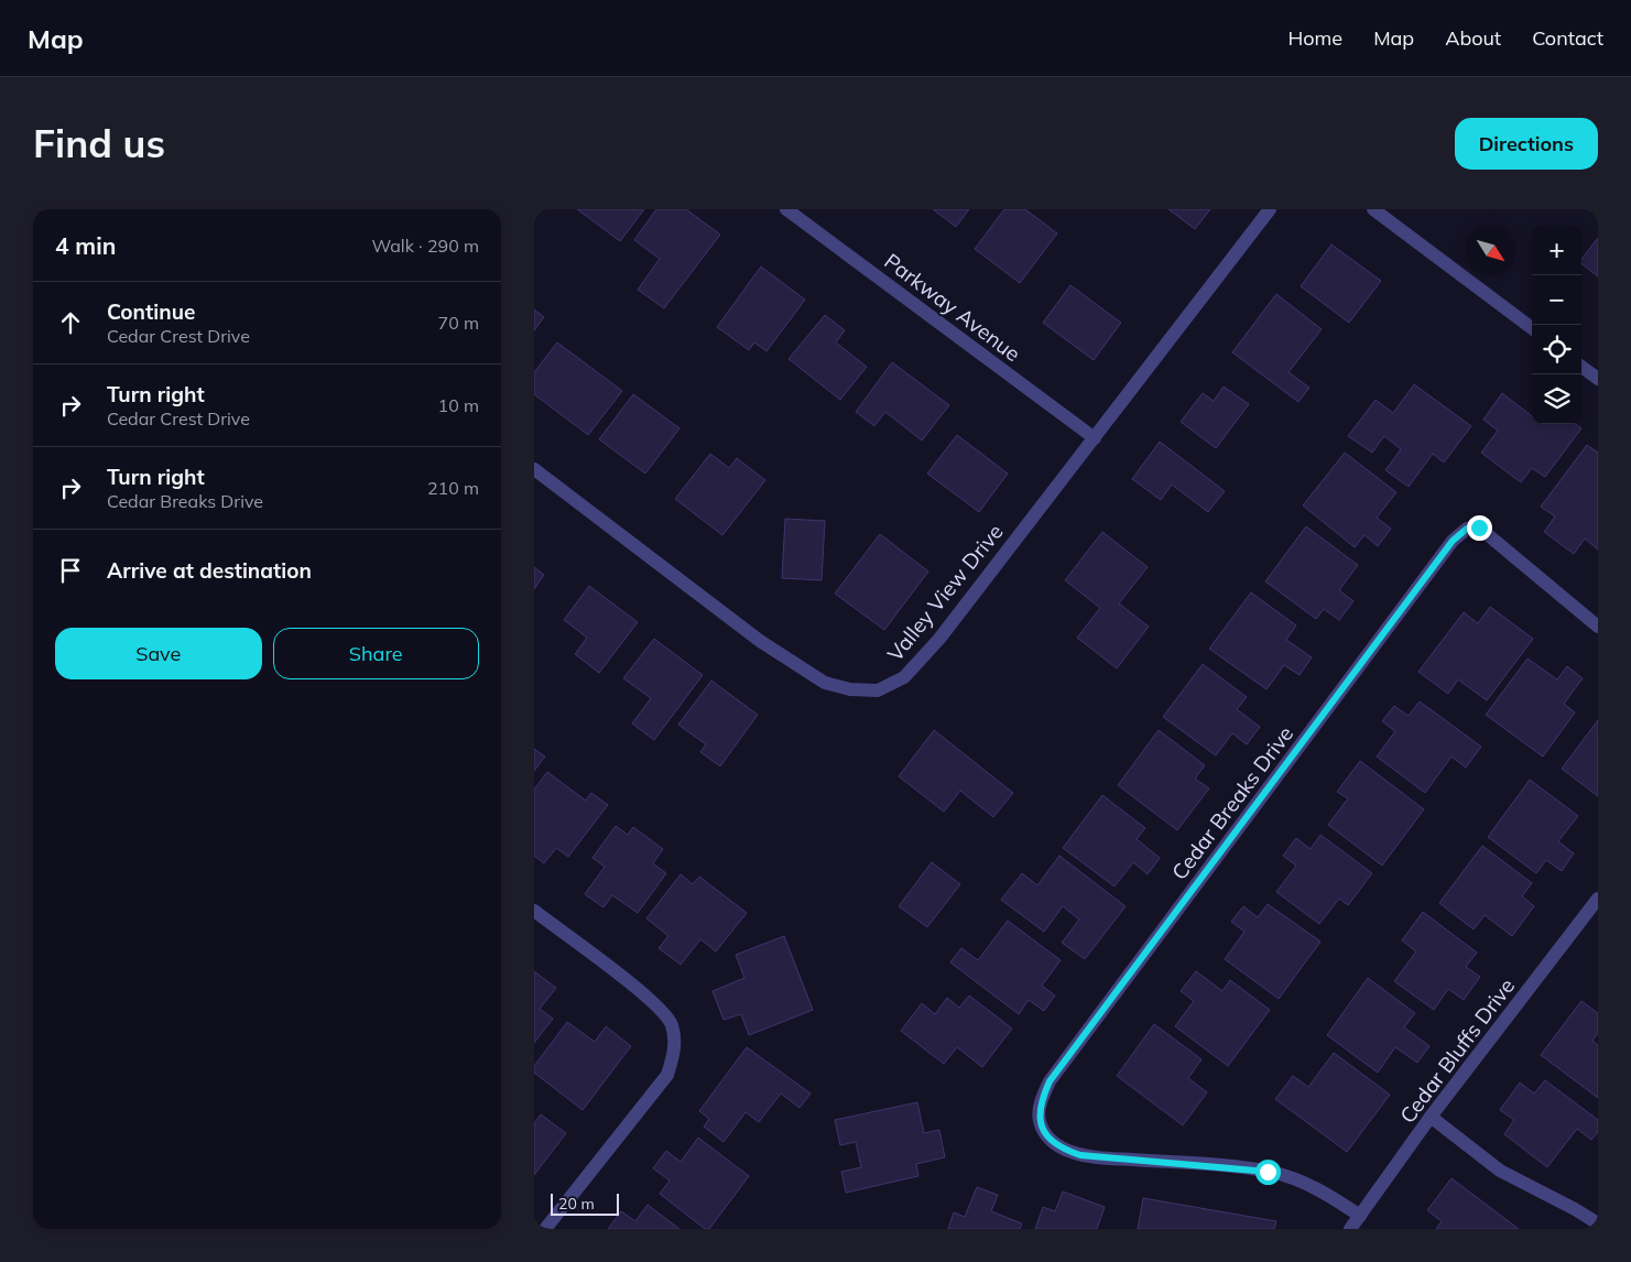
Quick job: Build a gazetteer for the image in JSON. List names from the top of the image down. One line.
{"streets":{"street":["Parkway Avenue","Valley View Drive","Cedar Breaks Drive","Cedar Bluffs Drive"]},"crossings":[["Parkway Avenue","Valley View Drive"],["Cedar Breaks Drive","Cedar Bluffs Drive"]],"scale_bar":"20 m","north":"bottom right","page":{"header":"Map","nav":["Home","Map","About","Contact"],"buttons":["Directions",["Save","Share"]],"title":"Find us","heading":["4 min","Walk · 290 m"],"map_buttons":["+","−"],"list":[["Continue","Cedar Crest Drive","70 m"],["Turn right","Cedar Crest Drive","10 m"],["Turn right","Cedar Breaks Drive","210 m"],"Arrive at destination"],"scale":"20 m"}}
